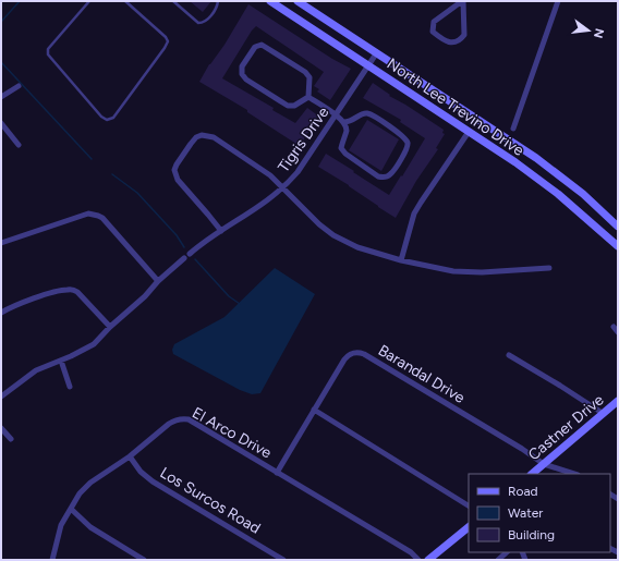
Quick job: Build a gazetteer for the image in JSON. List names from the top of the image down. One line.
{"streets":{"main road":["North Lee Trevino Drive","Castner Drive"],"street":["Tigris Drive","Barandal Drive","El Arco Drive","Los Surcos Road"]},"crossings":[["North Lee Trevino Drive","Tigris Drive"],["Barandal Drive","Castner Drive"],["Barandal Drive","El Arco Drive"],["El Arco Drive","Los Surcos Road"]],"legend":["Road","Water","Building"],"north":"right"}
